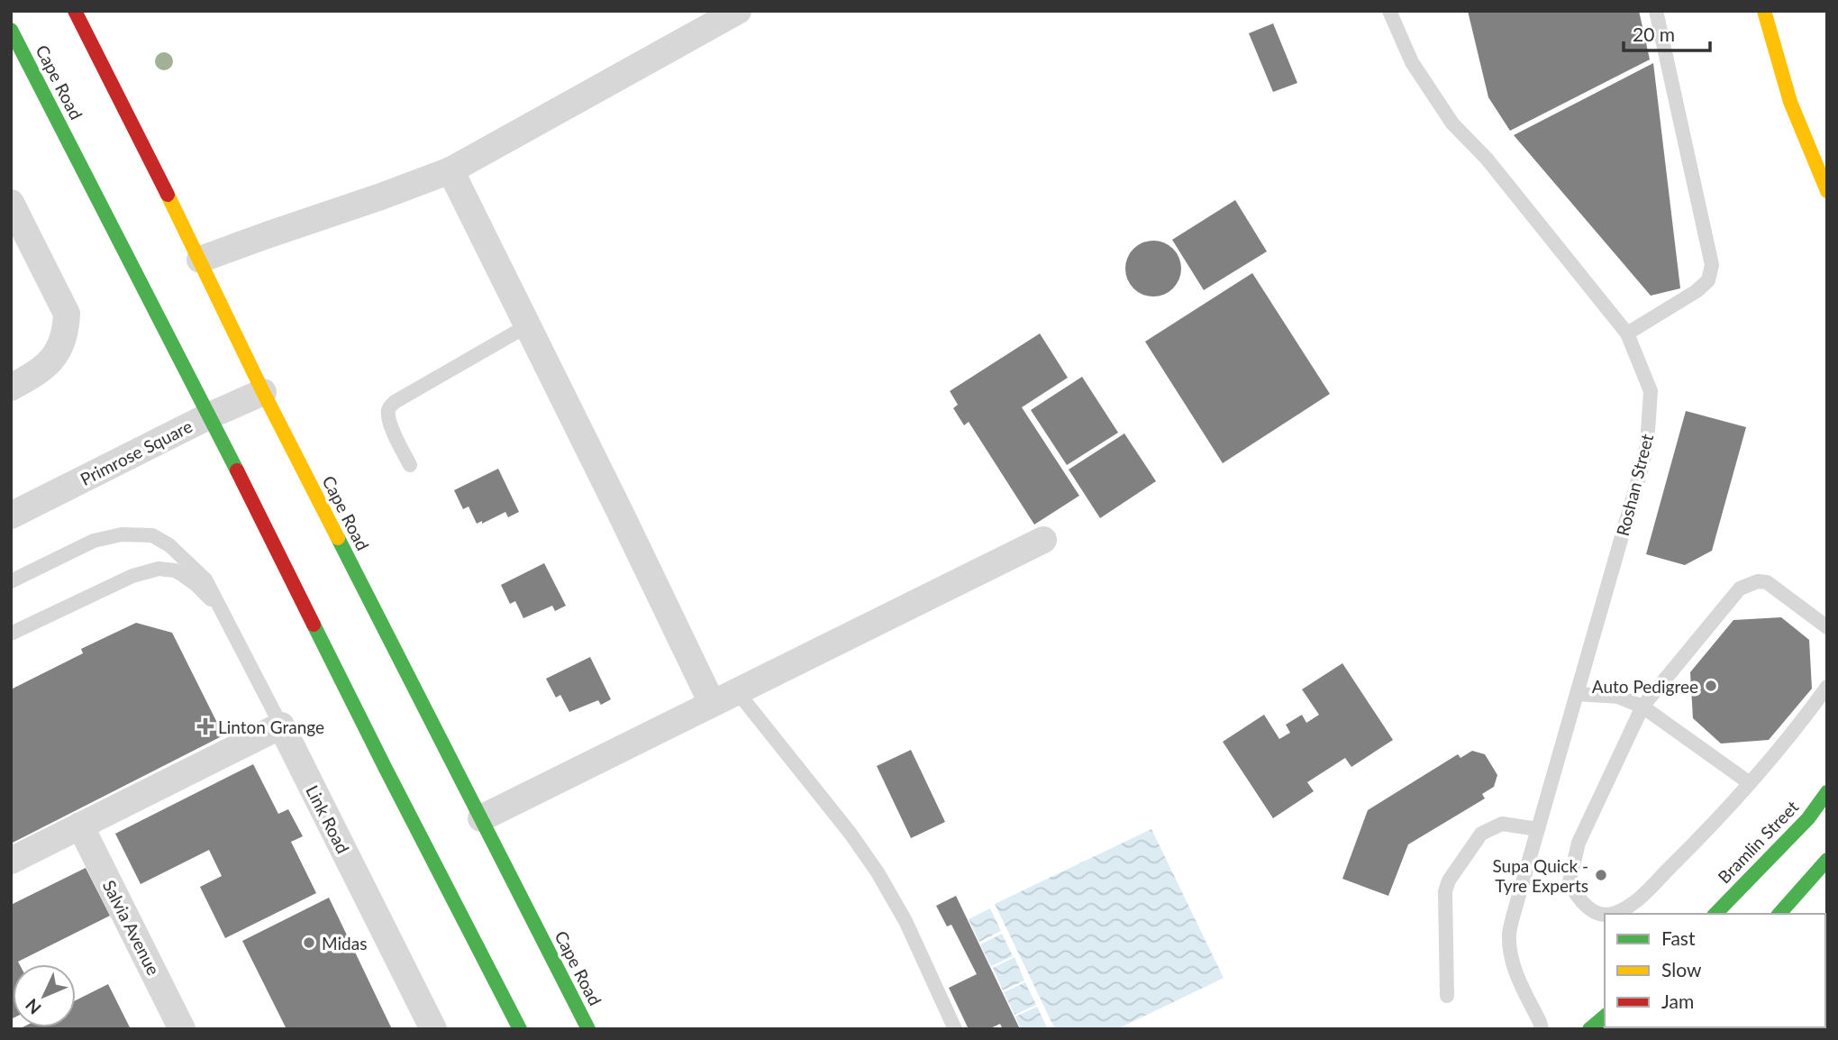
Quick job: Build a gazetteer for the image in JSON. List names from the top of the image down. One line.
{"streets":{"main road":["Cape Road","Bramlin Street"],"street":["Primrose Square","Link Road","Salvia Avenue"],"lane":["Roshan Street"]},"crossings":[["Cape Road","Primrose Square"]],"places":{"other":["Auto Pedigree","Supa Quick - Tyre Experts","Midas"],"health":["Linton Grange"]},"legend":["Fast","Slow","Jam"],"scale_bar":"20 m","north":"bottom left"}
